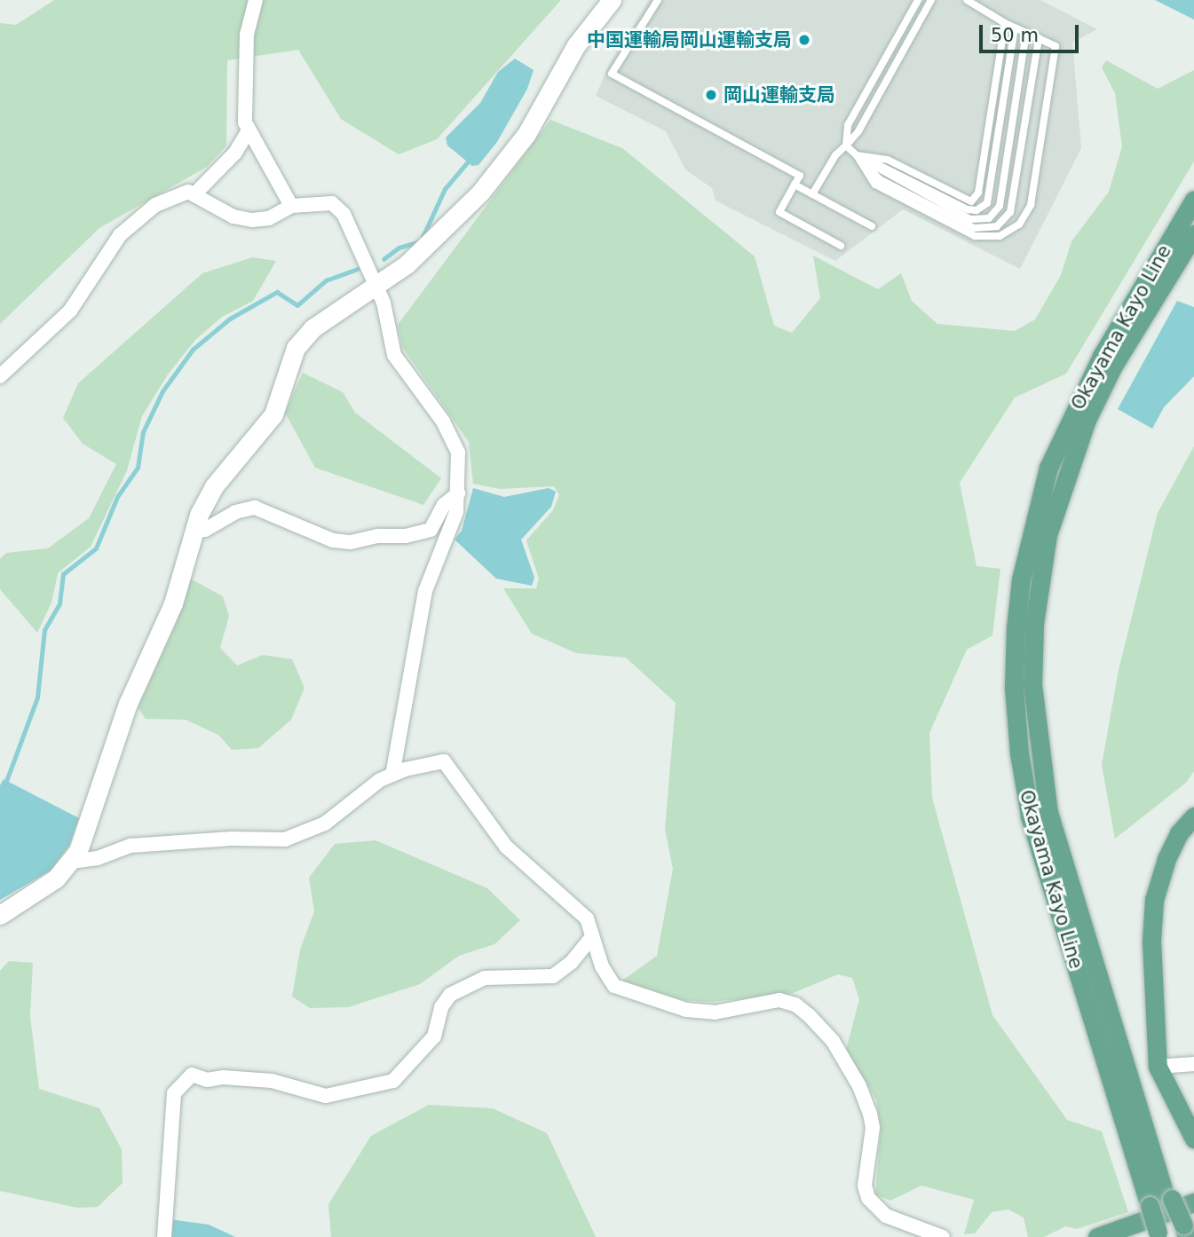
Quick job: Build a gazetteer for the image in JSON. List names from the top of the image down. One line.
{"streets":{"main road":["Okayama Kayo Line"]},"places":["中国運輸局岡山運輸支局","岡山運輸支局"],"scale_bar":"50 m"}
